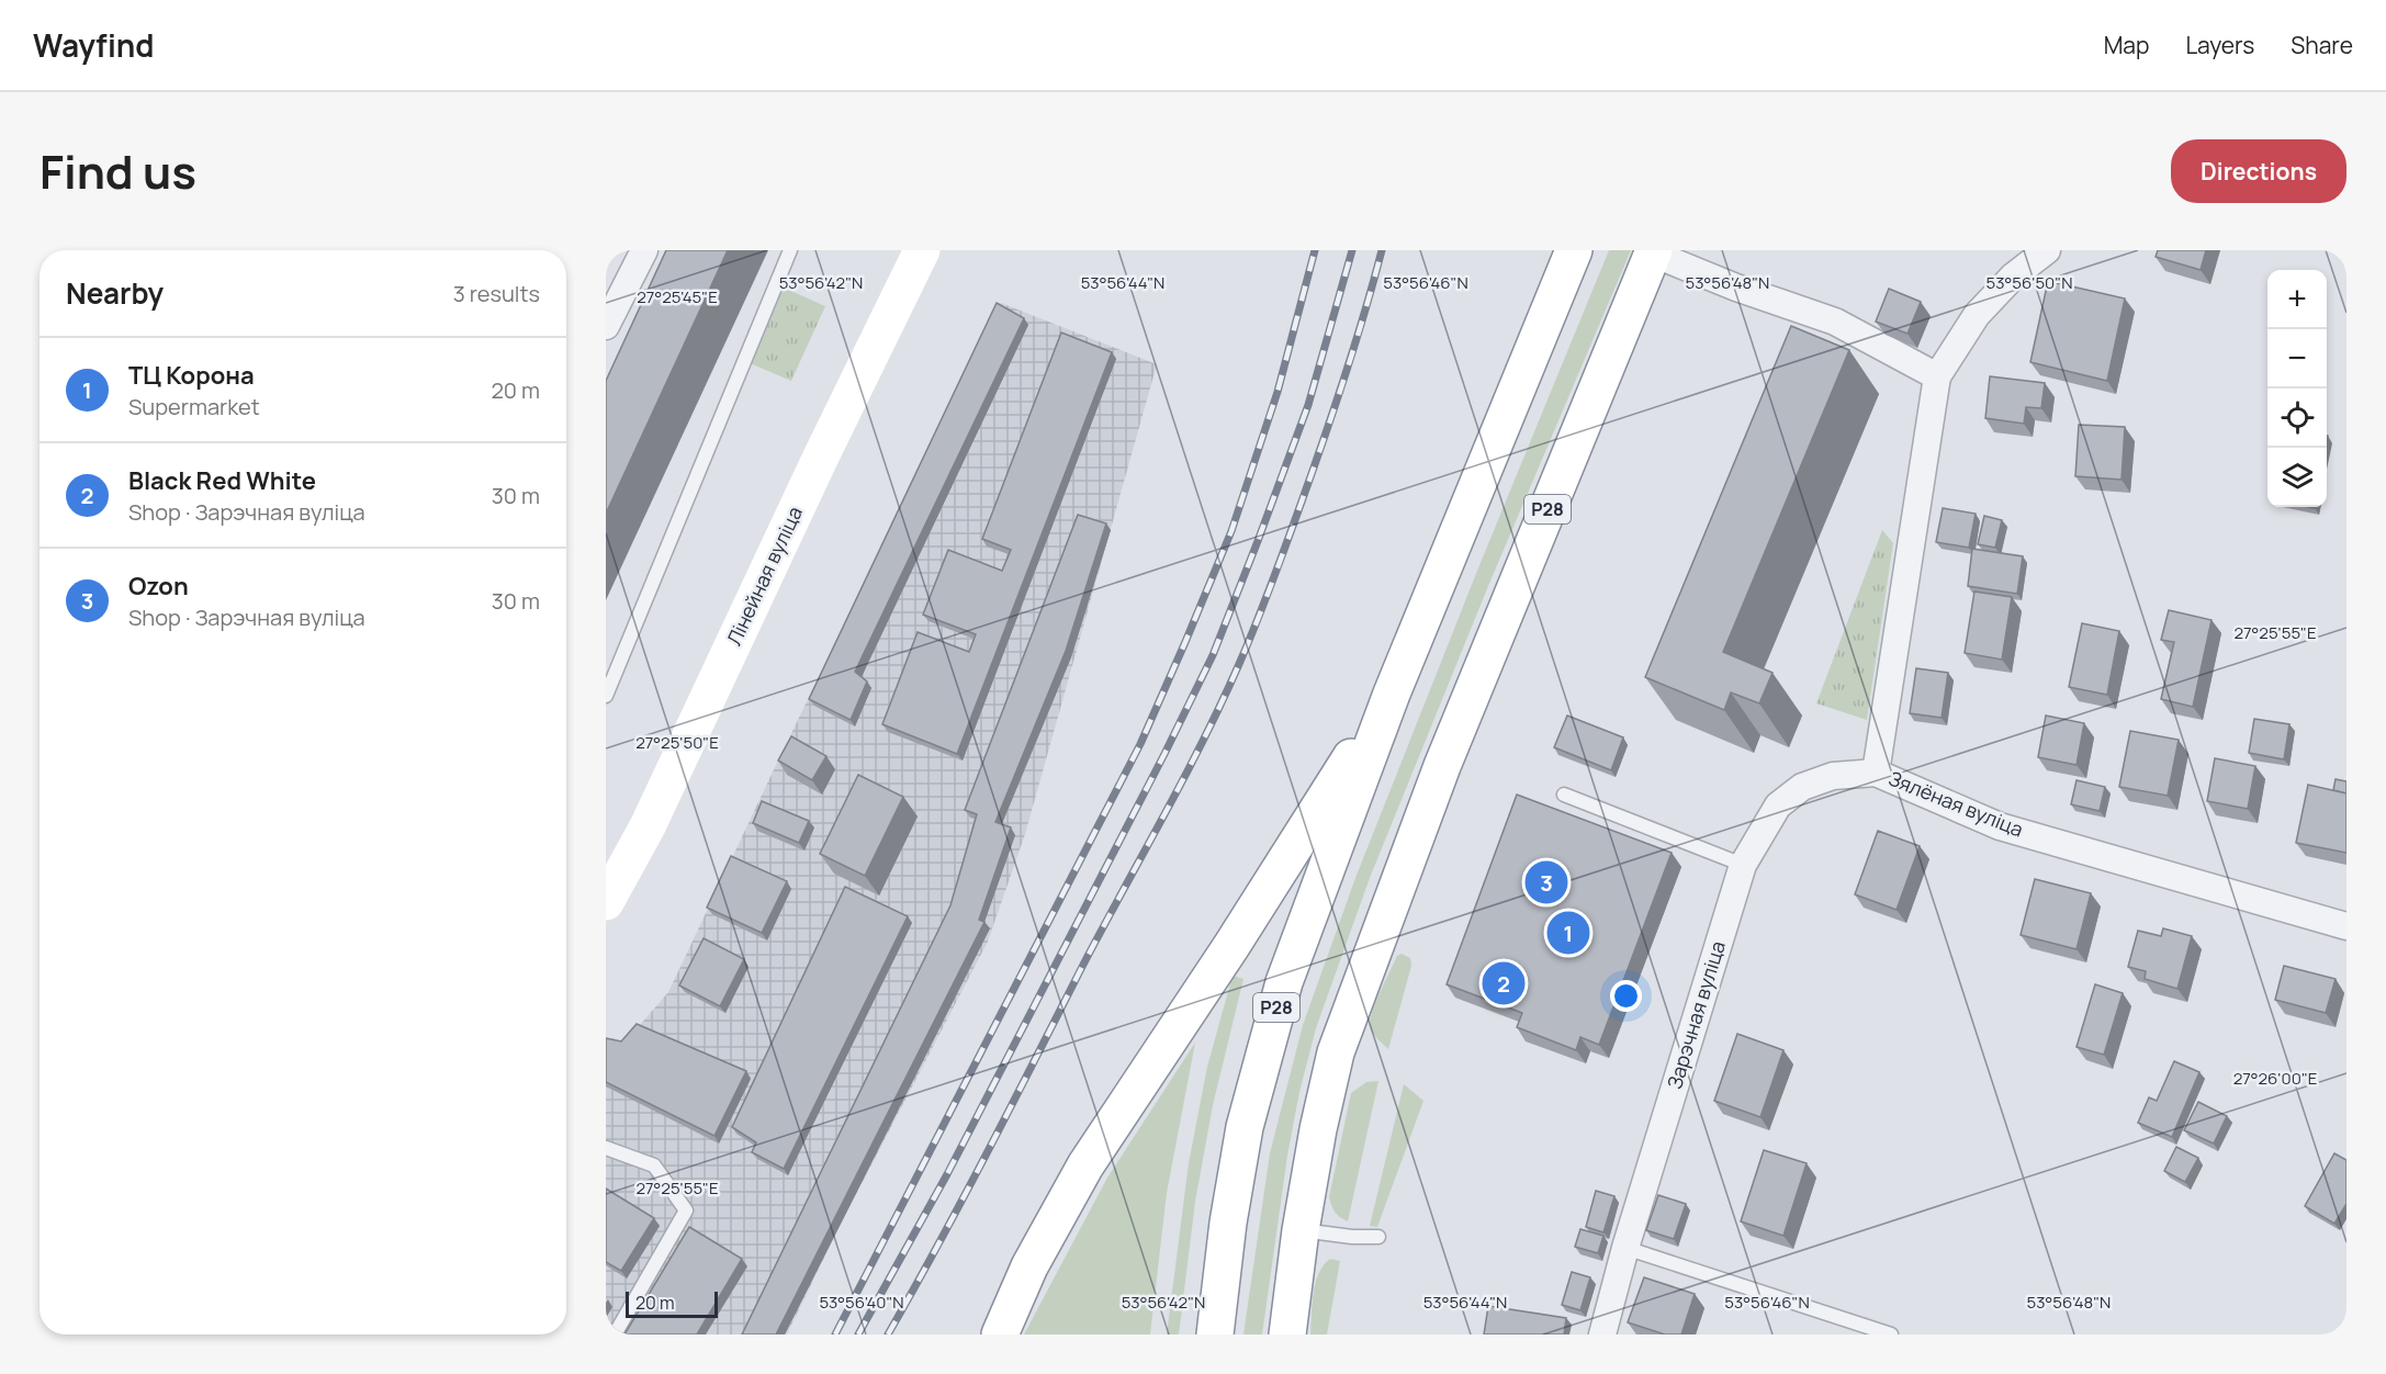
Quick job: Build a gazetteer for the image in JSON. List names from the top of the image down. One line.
{"streets":{"main road":["Р28","Лінейная вуліца"],"street":["Зялёная вуліца","Зарэчная вуліца"]},"crossings":[["Зялёная вуліца","Зарэчная вуліца"]],"scale_bar":"20 m","page":{"header":"Wayfind","nav":["Map","Layers","Share"],"title":"Find us","buttons":"Directions","heading":["Nearby","3 results"],"map_buttons":["+","−"],"list":[{"mark":"1","name":"ТЦ Корона","note":"Supermarket","value":"20 m"},{"mark":"2","name":"Black Red White","note":"Shop · Зарэчная вуліца","value":"30 m"},{"mark":"3","name":"Ozon","note":"Shop · Зарэчная вуліца","value":"30 m"}],"pins":["3","1","2"],"scale":"20 m"},"coordinates":["53°56'42\"N","53°56'44\"N","53°56'46\"N","53°56'48\"N","53°56'50\"N","27°25'45\"E","27°25'55\"E","27°25'50\"E","27°26'00\"E","53°56'40\"N"]}
